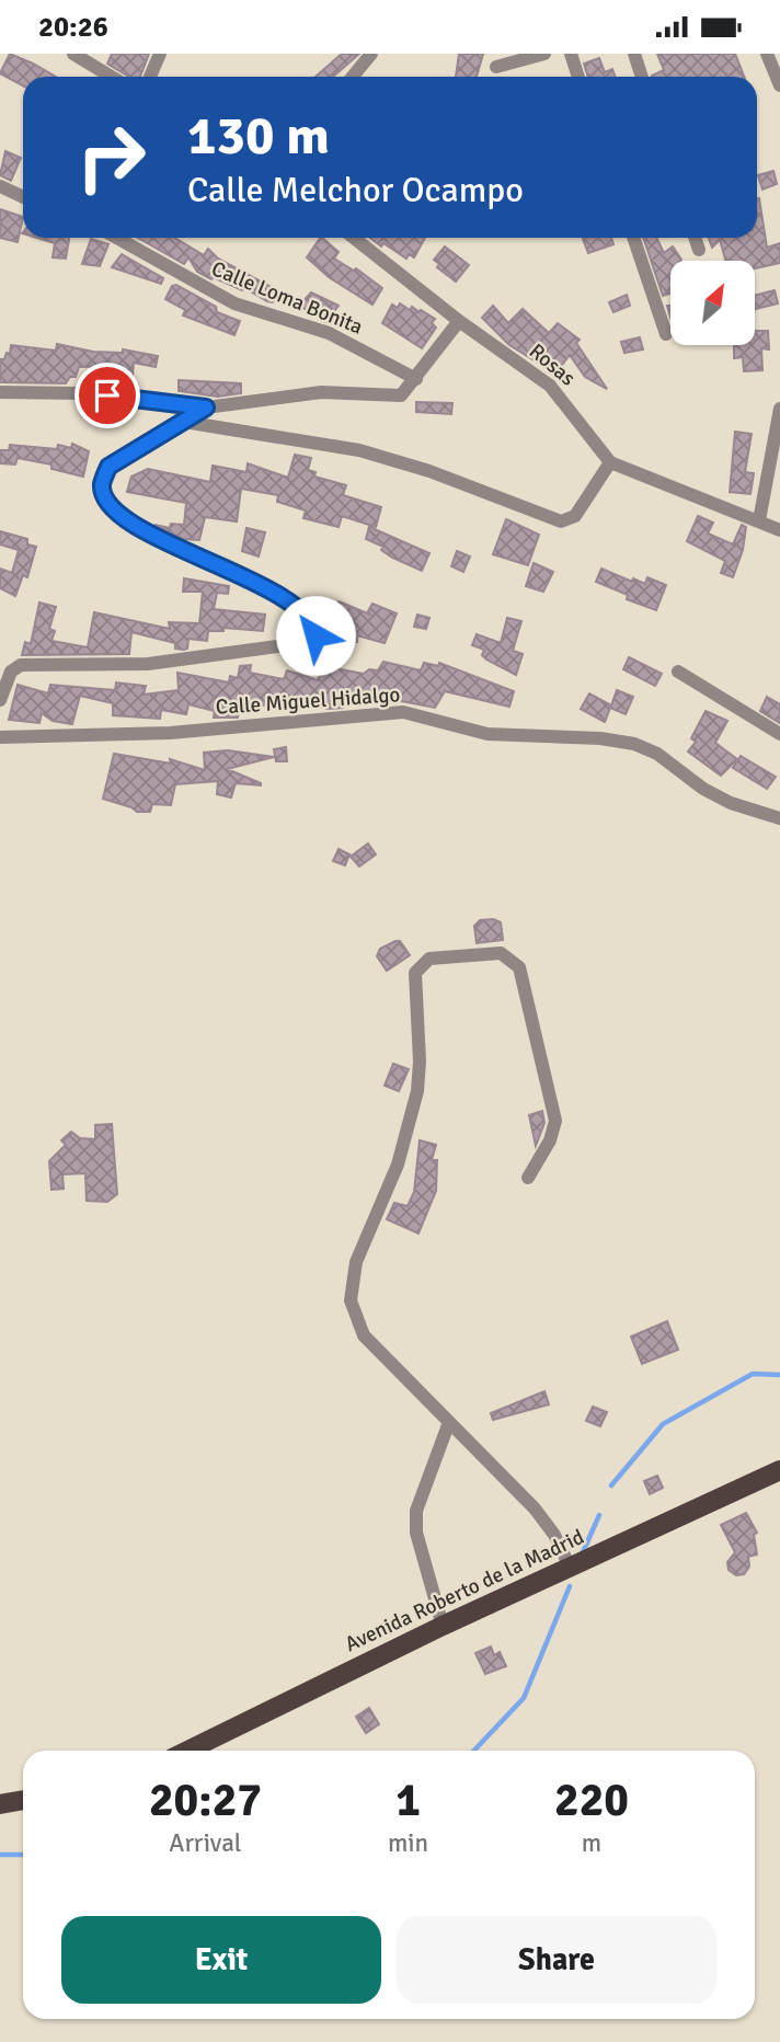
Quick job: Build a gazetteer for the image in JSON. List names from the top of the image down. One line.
{"streets":{"main road":["Avenida Roberto de la Madrid"],"street":["Calle Loma Bonita","Rosas","Calle Miguel Hidalgo"]},"north":"top right","page":{"status":"20:26","turn":["130 m","Calle Melchor Ocampo"],"eta":["20:27","Arrival","1","min","220","m"],"buttons":["Exit","Share"]}}
